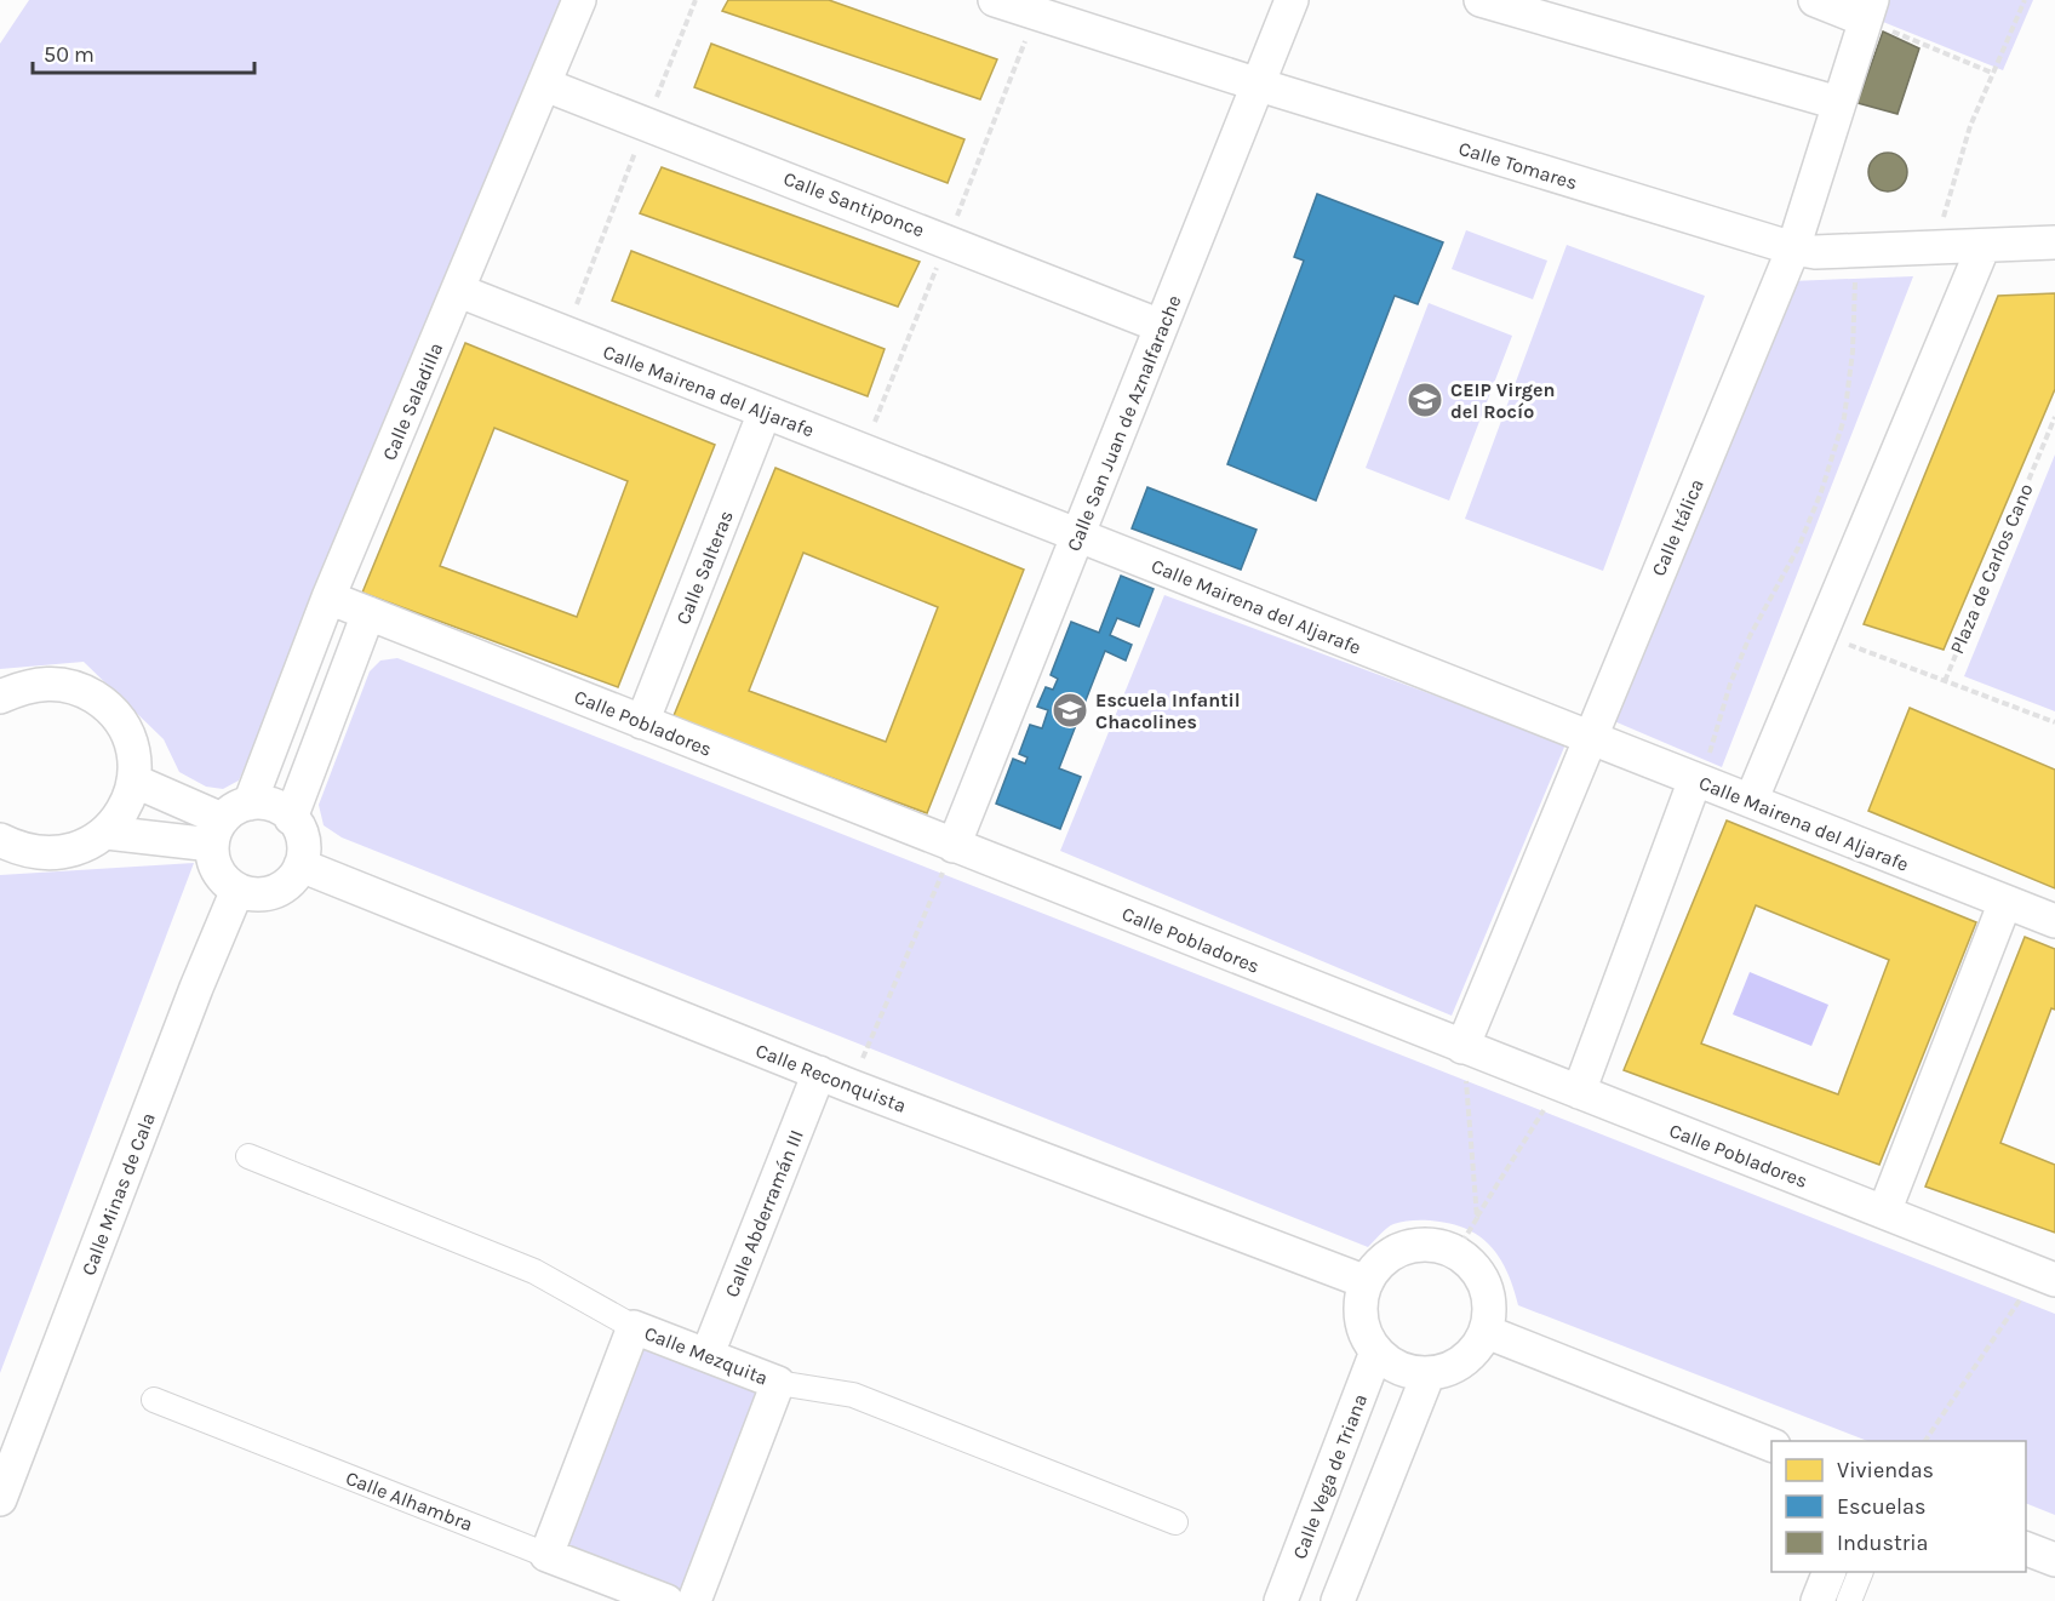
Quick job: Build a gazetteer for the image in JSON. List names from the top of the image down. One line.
{"streets":{"street":["Calle Tomares","Calle Santiponce","Calle Mairena del Aljarafe","Calle Saladilla","Calle San Juan de Aznalfarache","Calle Itálica","Calle Salteras","Calle Pobladores","Calle Reconquista","Calle Minas de Cala","Calle Abderramán III","Calle Mezquita","Calle Vega de Triana","Calle Alhambra"],"path":["Plaza de Carlos Cano"]},"crossings":[["Calle Tomares","Calle San Juan de Aznalfarache"],["Calle Tomares","Calle Itálica"],["Calle Santiponce","Calle Saladilla"],["Calle Santiponce","Calle San Juan de Aznalfarache"],["Calle Mairena del Aljarafe","Calle Saladilla"],["Calle Mairena del Aljarafe","Calle San Juan de Aznalfarache"],["Calle Mairena del Aljarafe","Calle Itálica"],["Calle Mairena del Aljarafe","Calle Salteras"],["Calle Saladilla","Calle Pobladores"],["Calle Saladilla","Calle Reconquista"],["Calle Saladilla","Calle Minas de Cala"],["Calle San Juan de Aznalfarache","Calle Pobladores"],["Calle Itálica","Calle Pobladores"],["Calle Salteras","Calle Pobladores"],["Calle Reconquista","Calle Minas de Cala"],["Calle Reconquista","Calle Abderramán III"],["Calle Reconquista","Calle Vega de Triana"],["Calle Abderramán III","Calle Mezquita"]],"places":{"school or university":["CEIP Virgen del Rocío","Escuela Infantil Chacolines"]},"legend":["Viviendas","Escuelas","Industria"],"scale_bar":"50 m"}
